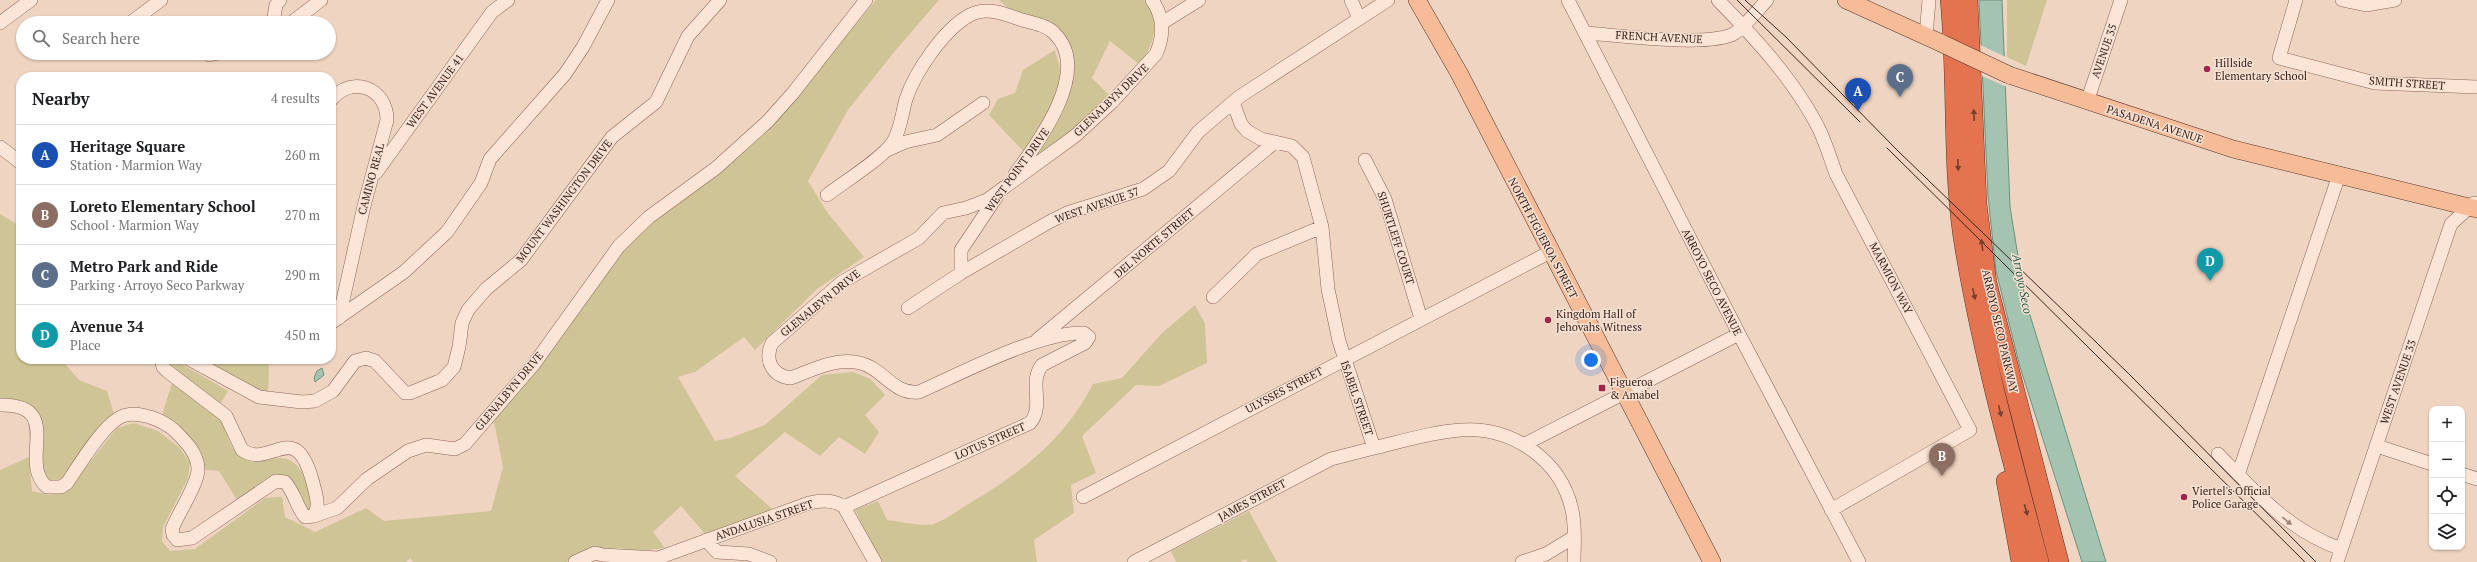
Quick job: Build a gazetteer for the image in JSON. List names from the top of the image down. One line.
{"streets":{"highway":["ARROYO SECO PARKWAY"],"main road":["PASADENA AVENUE","NORTH FIGUEROA STREET"],"street":["FRENCH AVENUE","AVENUE 35","SMITH STREET","WEST AVENUE 41","GLENALBYN DRIVE","WEST POINT DRIVE","CAMINO REAL","MOUNT WASHINGTON DRIVE","WEST AVENUE 37","SHURTLEFF COURT","DEL NORTE STREET","MARMION WAY","ARROYO SECO AVENUE","WEST AVENUE 33","ULYSSES STREET","ISABEL STREET","LOTUS STREET","JAMES STREET","ANDALUSIA STREET"]},"crossings":[["FRENCH AVENUE","MARMION WAY"],["FRENCH AVENUE","ARROYO SECO AVENUE"],["AVENUE 35","PASADENA AVENUE"],["WEST AVENUE 41","CAMINO REAL"],["GLENALBYN DRIVE","WEST POINT DRIVE"],["GLENALBYN DRIVE","DEL NORTE STREET"],["GLENALBYN DRIVE","LOTUS STREET"],["PASADENA AVENUE","WEST AVENUE 33"],["WEST POINT DRIVE","WEST AVENUE 37"],["WEST AVENUE 37","ISABEL STREET"],["SHURTLEFF COURT","ULYSSES STREET"],["NORTH FIGUEROA STREET","ULYSSES STREET"],["DEL NORTE STREET","ISABEL STREET"],["MARMION WAY","ARROYO SECO AVENUE"],["ULYSSES STREET","ISABEL STREET"],["ISABEL STREET","JAMES STREET"],["LOTUS STREET","ANDALUSIA STREET"]],"water":["Arroyo Seco"],"places":{"other":["Hillside Elementary School","Kingdom Hall of Jehovahs Witness","Viertel's Official Police Garage"],"transit":["Figueroa & Amabel"]},"page":{"search":"Search here","pins":["C","A","D","B"],"heading":["Nearby","4 results"],"list":[{"mark":"A","name":"Heritage Square","note":"Station · Marmion Way","value":"260 m"},{"mark":"B","name":"Loreto Elementary School","note":"School · Marmion Way","value":"270 m"},{"mark":"C","name":"Metro Park and Ride","note":"Parking · Arroyo Seco Parkway","value":"290 m"},{"mark":"D","name":"Avenue 34","note":"Place","value":"450 m"}],"map_buttons":["+","−"]}}
